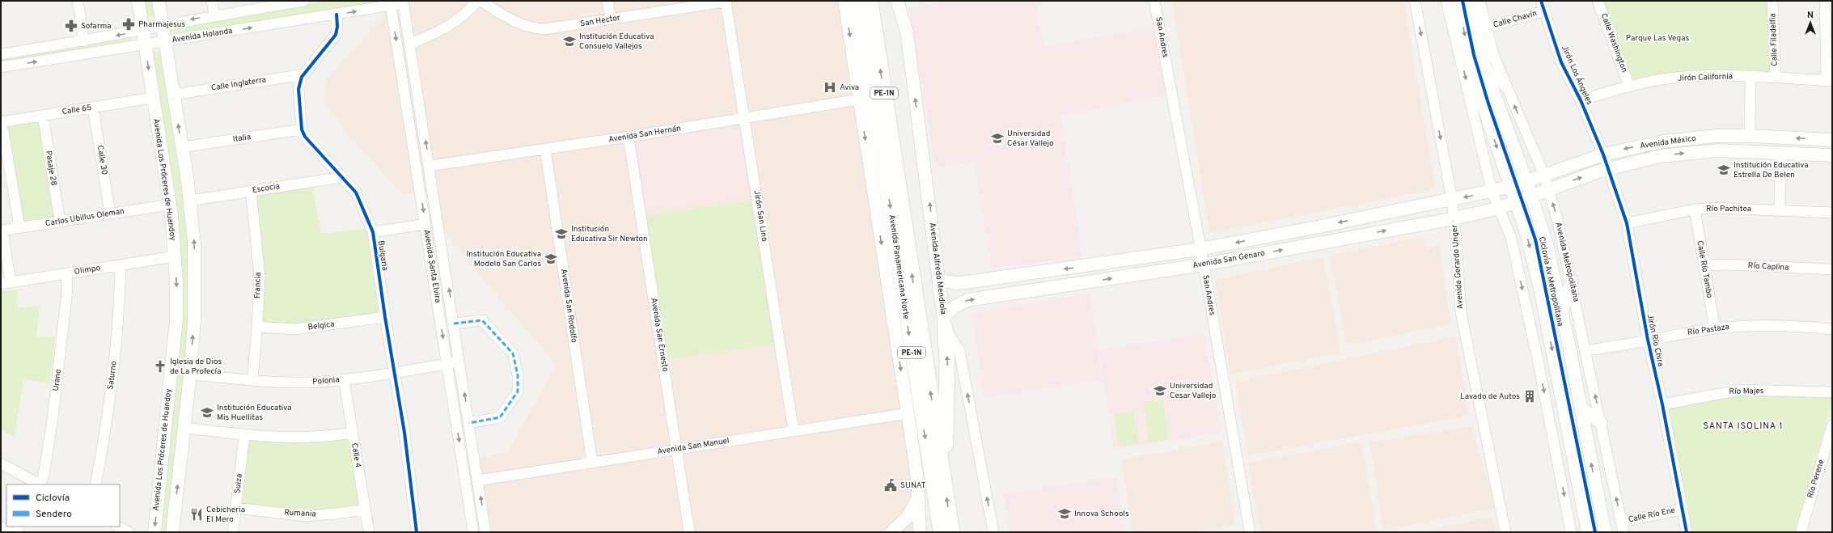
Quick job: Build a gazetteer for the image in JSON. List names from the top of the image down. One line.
{"streets":{"highway":["PE-1N","Avenida Panamericana Norte"],"main road":["Avenida México","Avenida Los Próceres de Huandoy","Avenida San Genaro","Avenida Metropolitana","Avenida Alfredo Mendiola"],"street":["Calle Chavín","San Hector","Avenida Holanda","San Andres","Calle Filadelfia","Calle Washington","Jirón Los Ángeles","Jirón California","Calle Inglaterra","Calle 65","Avenida San Hernán","Italia","Calle 30","Pasaje 28","Escocia","Río Pachitea","Jirón San Lino","Carlos Ubillus Oleman","Bulgaria","Avenida Santa Elvira","Avenida Gerardo Unger","Río Caplina","Calle Río Tambo","Olimpo","Francia","Avenida San Rodolfo","Belgica","Río Pastaza","Avenida San Ernesto","Jirón Río Chira","Saturno","Urano","Polonia","Río Majes","Avenida San Manuel","Calle 4","Río Perene","Suiza","Rumania","Calle Río Ene"],"cycle path":["Ciclovia Av Metropolitana"]},"crossings":[["Calle Chavín","Jirón Los Ángeles"],["Calle Chavín","Avenida Metropolitana"],["San Hector","Jirón San Lino"],["Avenida Holanda","Avenida Los Próceres de Huandoy"],["Avenida Holanda","Bulgaria"],["Avenida Holanda","Avenida Santa Elvira"],["San Andres","Avenida San Genaro"],["Calle Filadelfia","Jirón California"],["Calle Washington","Jirón California"],["Jirón Los Ángeles","Jirón California"],["Jirón Los Ángeles","Avenida México"],["Jirón Los Ángeles","Jirón Río Chira"],["Calle Inglaterra","Bulgaria"],["Calle 65","Calle 30"],["Calle 65","Pasaje 28"],["Calle 65","Avenida Los Próceres de Huandoy"],["Avenida San Hernán","Jirón San Lino"],["Avenida San Hernán","Avenida Santa Elvira"],["Avenida San Hernán","Avenida San Rodolfo"],["Avenida San Hernán","Avenida San Ernesto"],["Italia","Bulgaria"],["Avenida México","Avenida San Genaro"],["Avenida México","Avenida Metropolitana"],["Avenida México","Jirón Río Chira"],["Calle 30","Carlos Ubillus Oleman"],["Pasaje 28","Carlos Ubillus Oleman"],["Avenida Los Próceres de Huandoy","Carlos Ubillus Oleman"],["Avenida Los Próceres de Huandoy","Olimpo"],["Escocia","Bulgaria"],["Escocia","Francia"],["Río Pachitea","Calle Río Tambo"],["Río Pachitea","Jirón Río Chira"],["Jirón San Lino","Avenida San Manuel"],["Bulgaria","Belgica"],["Bulgaria","Polonia"],["Avenida San Genaro","Avenida Gerardo Unger"],["Avenida San Genaro","Avenida Alfredo Mendiola"],["Avenida Metropolitana","Río Pastaza"],["Avenida Metropolitana","Calle Río Ene"],["Avenida Santa Elvira","Polonia"],["Avenida Santa Elvira","Avenida San Manuel"],["Río Caplina","Calle Río Tambo"],["Calle Río Tambo","Río Pastaza"],["Olimpo","Saturno"],["Olimpo","Urano"],["Francia","Belgica"],["Francia","Polonia"],["Avenida San Rodolfo","Avenida San Manuel"],["Río Pastaza","Jirón Río Chira"],["Avenida San Ernesto","Avenida San Manuel"],["Jirón Río Chira","Río Majes"],["Jirón Río Chira","Calle Río Ene"],["Polonia","Calle 4"],["Calle 4","Rumania"],["Suiza","Rumania"]],"districts":["SANTA ISOLINA 1"],"parks":["Parque Las Vegas"],"places":{"pharmacy":["Pharmajesus","Sofarma"],"school or university":["Institución Educativa Consuelo Vallejos","Universidad César Vallejo","Institución Educativa Estrella De Belen","Institución Educativa Sir Newton","Institución Educativa Modelo San Carlos","Universidad Cesar Vallejo","Institución Educativa Mis Huellitas","Innova Schools"],"hospital":["Aviva"],"church":["Iglesia de Dios de La Profecía"],"building":["Lavado de Autos"],"public building":["SUNAT"],"restaurant":["Cebicheria El Mero"]},"legend":["Ciclovía","Sendero"],"north":"top"}
